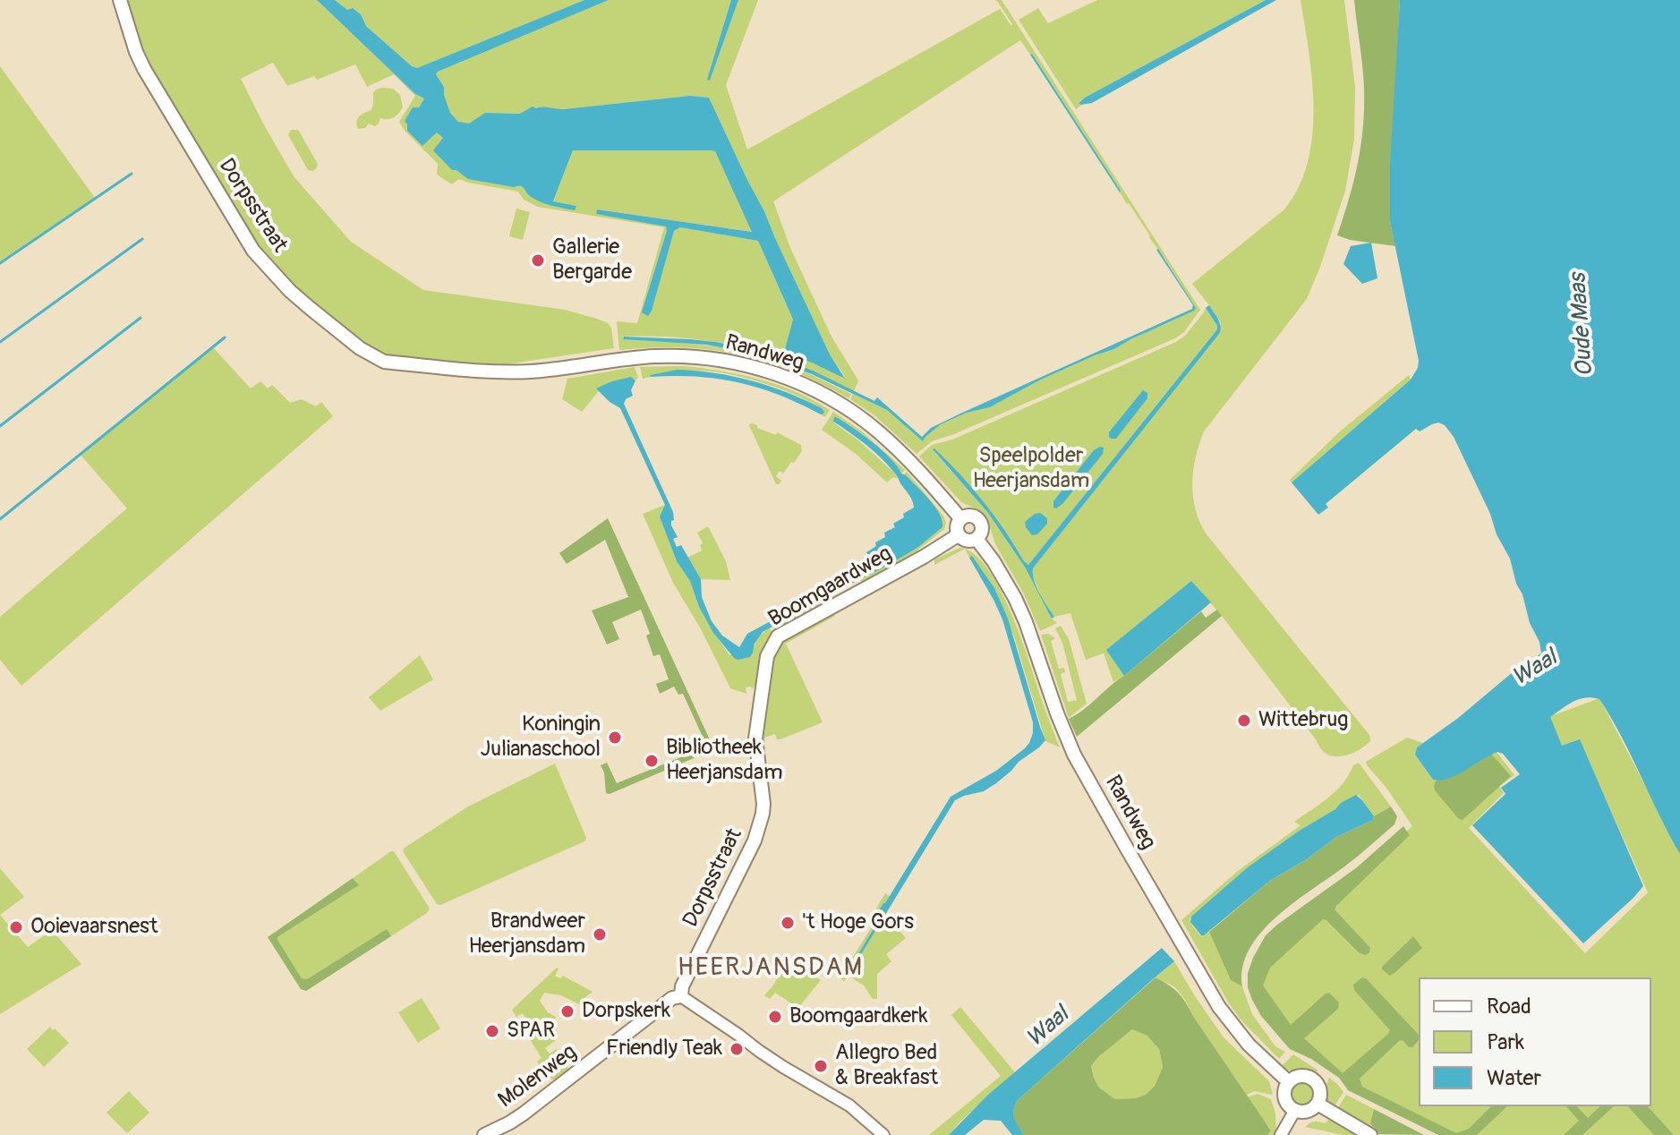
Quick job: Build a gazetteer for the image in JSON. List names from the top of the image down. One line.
{"streets":{"main road":["Dorpsstraat","Randweg","Boomgaardweg","Molenweg"]},"crossings":[["Dorpsstraat","Randweg"],["Dorpsstraat","Boomgaardweg"],["Dorpsstraat","Molenweg"],["Randweg","Boomgaardweg"]],"districts":["HEERJANSDAM"],"water":["Oude Maas","Waal"],"parks":["Speelpolder Heerjansdam"],"places":["Gallerie Bergarde","Wittebrug","Koningin Julianaschool","Bibliotheek Heerjansdam","'t Hoge Gors","Ooievaarsnest","Brandweer Heerjansdam","Dorpskerk","Boomgaardkerk","SPAR","Friendly Teak","Allegro Bed & Breakfast"],"legend":["Road","Park","Water"]}
